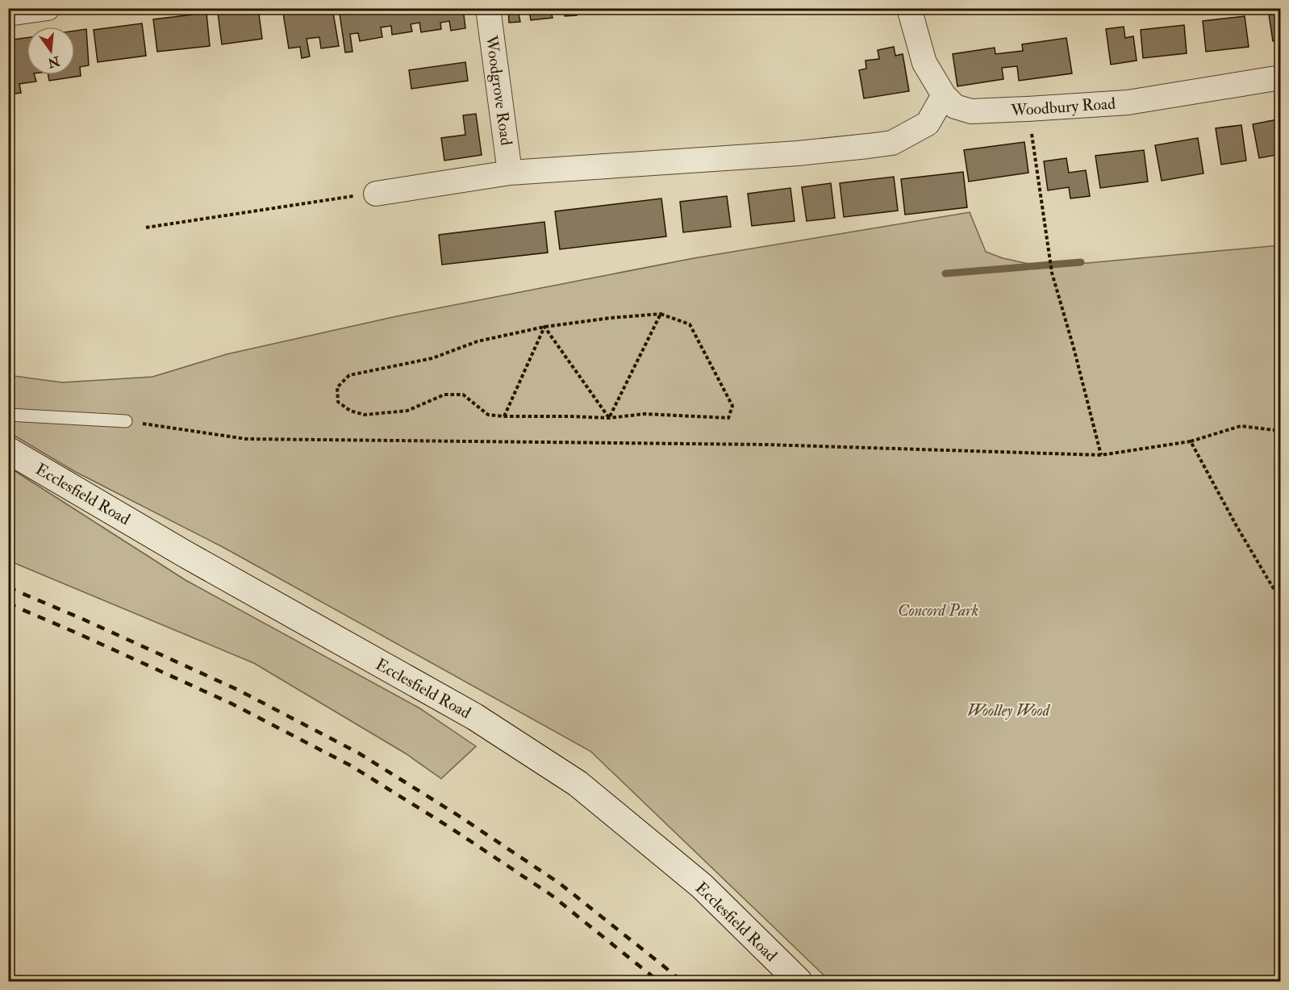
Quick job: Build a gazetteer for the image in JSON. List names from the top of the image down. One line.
{"streets":{"main road":["Ecclesfield Road"],"street":["Woodgrove Road","Woodbury Road"]},"parks":["Concord Park","Woolley Wood"],"north":"bottom"}
